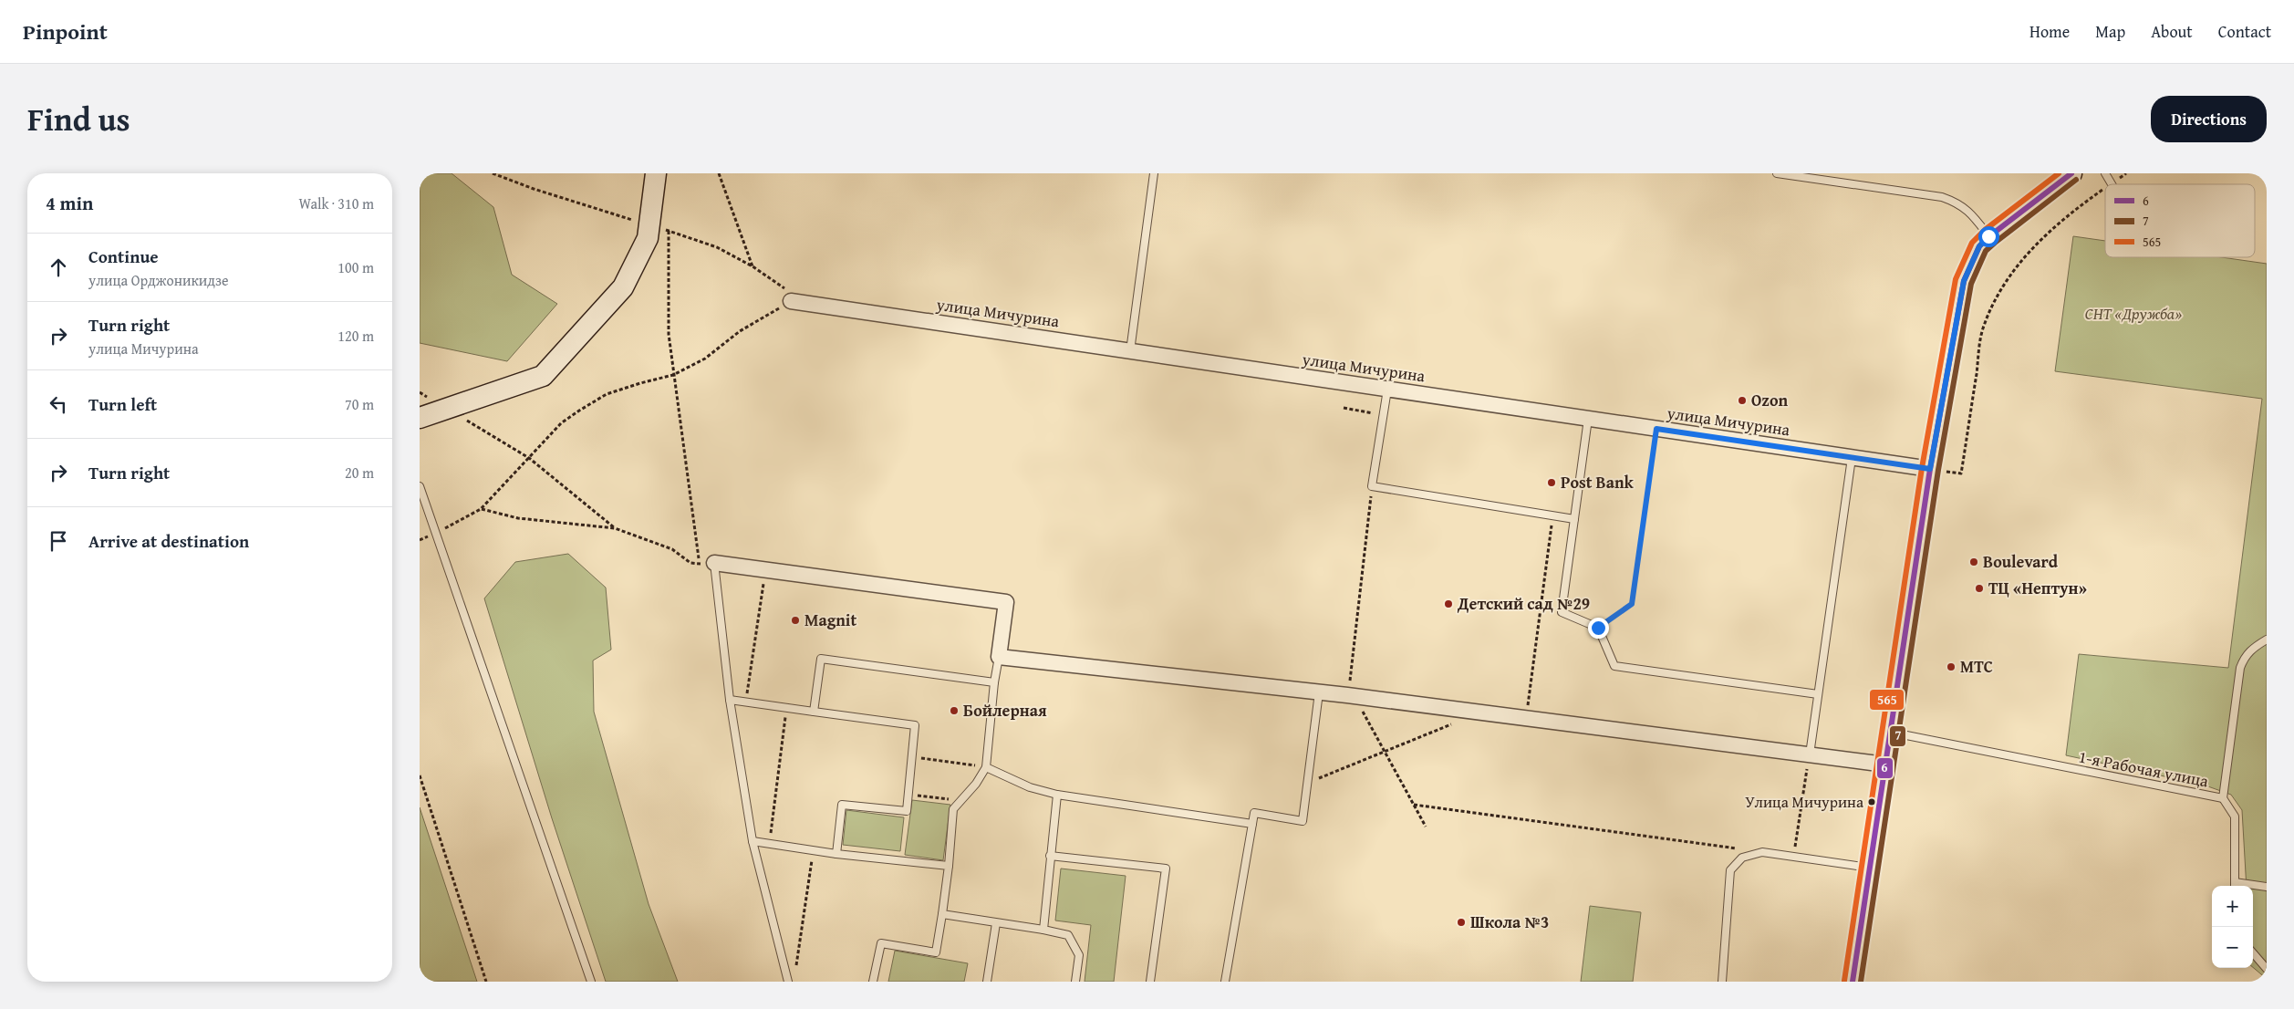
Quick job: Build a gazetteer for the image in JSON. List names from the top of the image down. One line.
{"streets":{"street":["улица Мичурина"],"lane":["1-я Рабочая улица"]},"parks":["СНТ «Дружба»"],"places":["Ozon","Post Bank","Boulevard","ТЦ «Нептун»","Детский сад №29","Magnit","МТС","Бойлерная","Улица Мичурина","Школа №3"],"lines":["transit line 6","transit line 565","transit line 7"],"legend":["6","7","565"],"page":{"header":"Pinpoint","nav":["Home","Map","About","Contact"],"title":"Find us","buttons":"Directions","heading":["4 min","Walk · 310 m"],"list":[["Continue","улица Орджоникидзе","100 m"],["Turn right","улица Мичурина","120 m"],["Turn left","70 m"],["Turn right","20 m"],"Arrive at destination"],"map_buttons":["+","−"]}}
